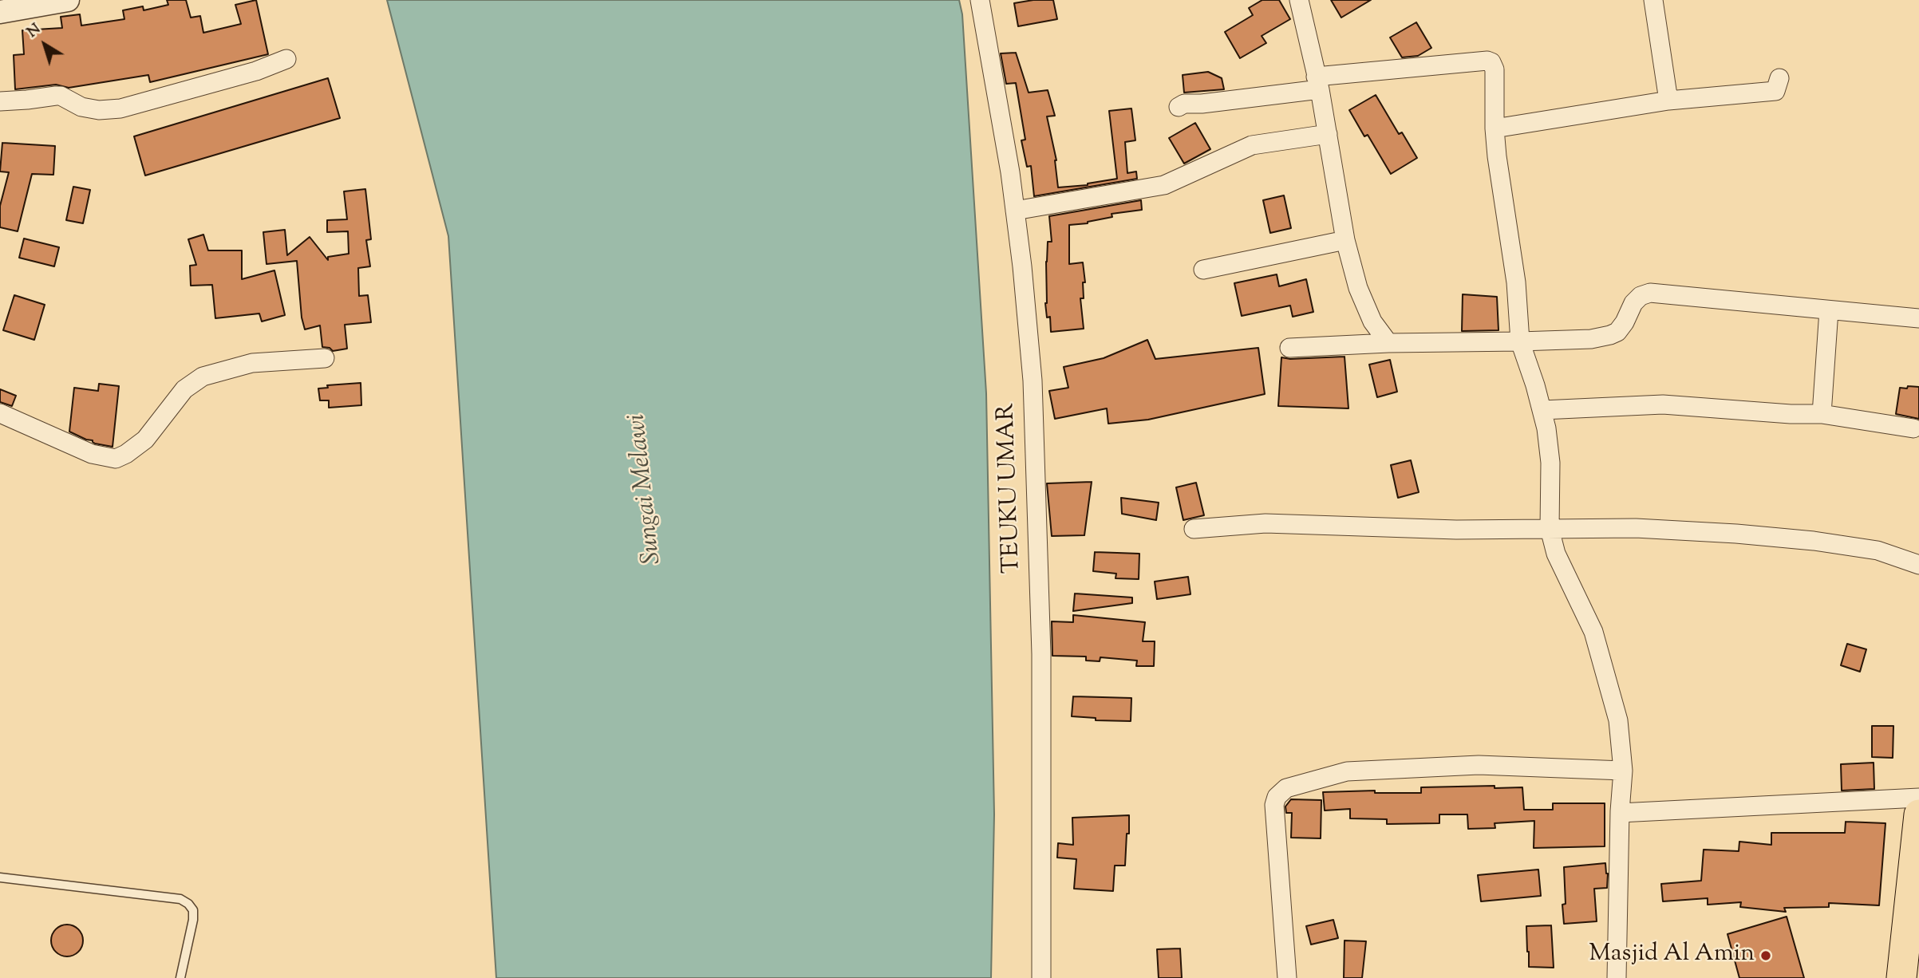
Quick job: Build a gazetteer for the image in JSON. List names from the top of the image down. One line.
{"streets":{"street":["TEUKU UMAR"]},"water":["Sungai Melawi"],"places":["Masjid Al Amin"],"north":"top left"}
